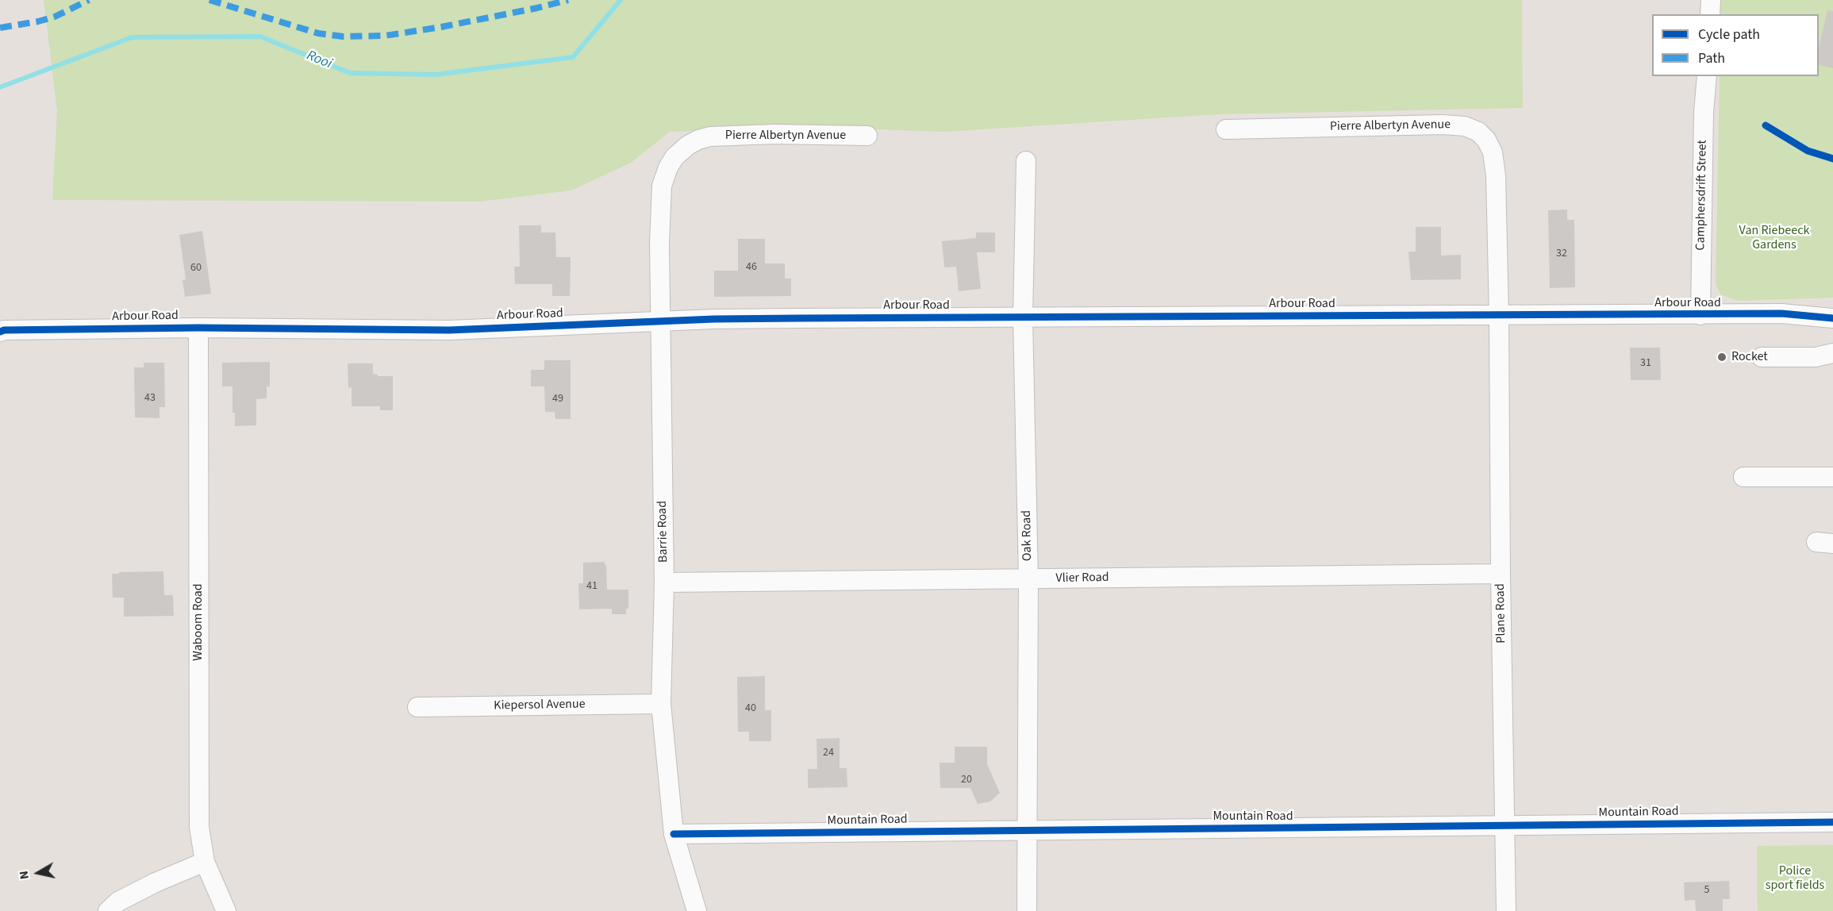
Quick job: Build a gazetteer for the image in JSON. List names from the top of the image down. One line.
{"streets":{"street":["Pierre Albertyn Avenue","Camphersdrift Street","Arbour Road","Barrie Road","Oak Road","Vlier Road","Plane Road","Waboom Road","Kiepersol Avenue","Mountain Road"]},"crossings":[["Pierre Albertyn Avenue","Arbour Road"],["Pierre Albertyn Avenue","Barrie Road"],["Pierre Albertyn Avenue","Plane Road"],["Camphersdrift Street","Arbour Road"],["Arbour Road","Barrie Road"],["Arbour Road","Oak Road"],["Arbour Road","Plane Road"],["Arbour Road","Waboom Road"],["Barrie Road","Vlier Road"],["Barrie Road","Kiepersol Avenue"],["Barrie Road","Mountain Road"],["Oak Road","Vlier Road"],["Oak Road","Mountain Road"],["Vlier Road","Plane Road"],["Plane Road","Mountain Road"]],"water":["Rooi"],"parks":["Van Riebeeck Gardens","Police sport fields"],"places":["Rocket"],"house_numbers":["32","46","60","31","43","49","41","40","24","20","5"],"legend":["Cycle path","Path"],"north":"left"}
